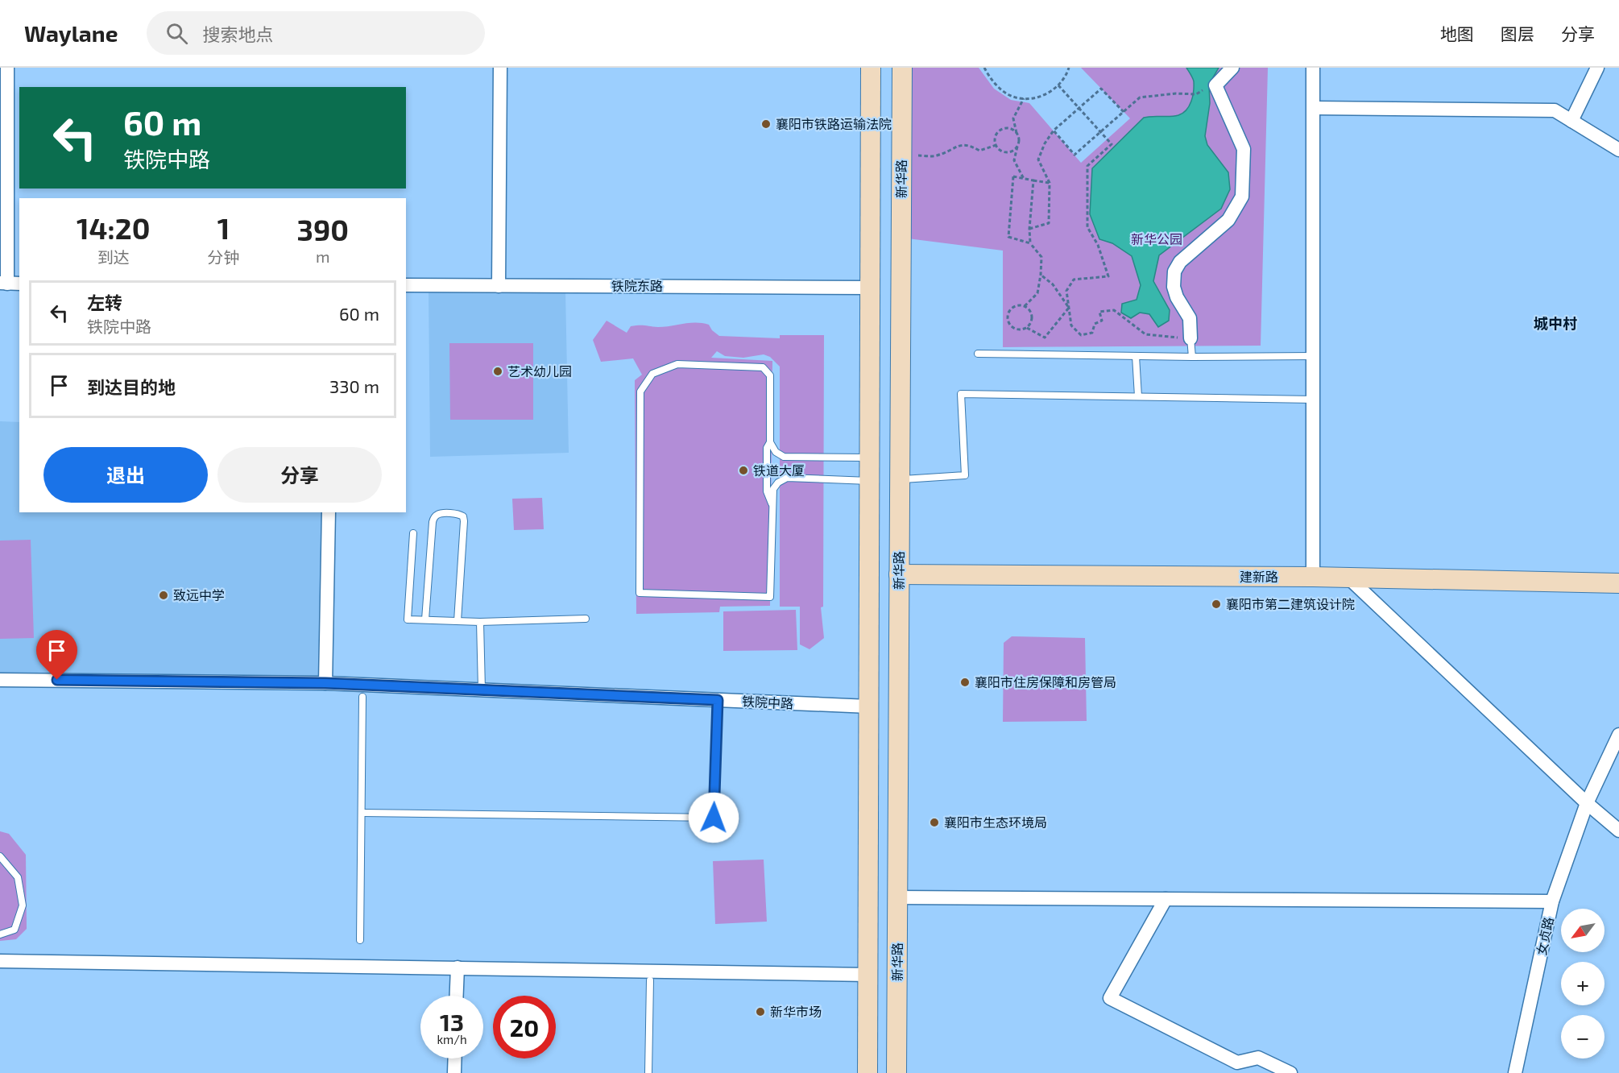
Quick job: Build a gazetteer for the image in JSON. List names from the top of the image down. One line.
{"streets":{"main road":["新华路","建新路"],"street":["铁院东路","铁院中路","女贞路"]},"crossings":[["新华路","建新路"]],"districts":["城中村"],"parks":["新华公园"],"places":["襄阳市铁路运输法院","艺术幼儿园","铁道大厦","致远中学","襄阳市第二建筑设计院","襄阳市住房保障和房管局","襄阳市生态环境局","新华市场"],"north":"bottom left","page":{"header":"Waylane","search":"搜索地点","nav":["地图","图层","分享"],"turn":["60 m","铁院中路"],"eta":["14:20","到达","1","分钟","390","m"],"list":[{"name":"左转","note":"铁院中路","value":"60 m"},{"name":"到达目的地","value":"330 m"}],"buttons":["退出","分享"],"map_buttons":["+","−"],"speed":"13 km/h","limit":"20"}}
